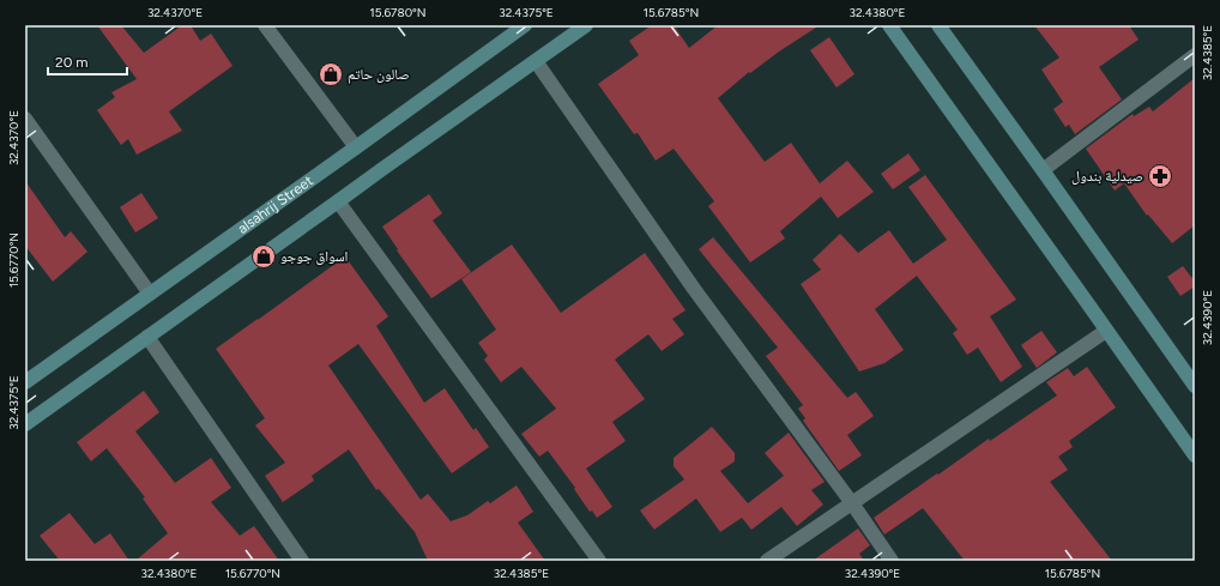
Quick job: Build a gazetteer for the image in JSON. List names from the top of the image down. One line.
{"streets":{"main road":["alsahrij Street"]},"places":{"shop":["صالون حاتم","اسواق جوجو"],"pharmacy":["صيدلية بندول"]},"scale_bar":"20 m","coordinates":["32.4370°E","15.6780°N","32.4375°E","15.6785°N","32.4380°E","32.4385°E","15.6770°N","32.4390°E"]}
